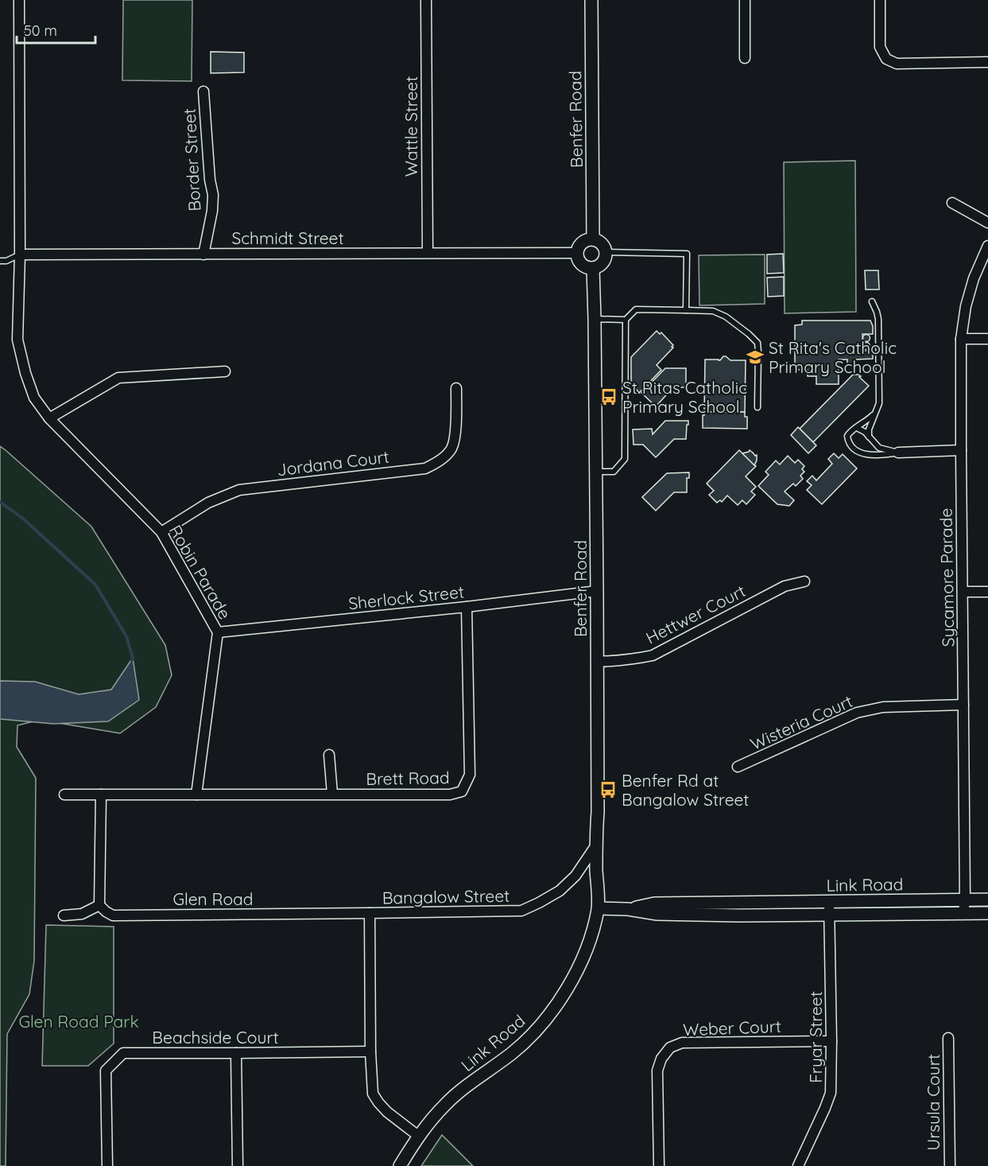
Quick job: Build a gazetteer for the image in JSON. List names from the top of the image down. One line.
{"streets":{"street":["Benfer Road","Wattle Street","Border Street","Schmidt Street","Jordana Court","Robin Parade","Sycamore Parade","Sherlock Street","Hettwer Court","Wisteria Court","Brett Road","Link Road","Bangalow Street","Glen Road","Weber Court","Beachside Court","Fryar Street","Ursula Court"]},"crossings":[["Benfer Road","Schmidt Street"],["Benfer Road","Sherlock Street"],["Benfer Road","Hettwer Court"],["Benfer Road","Link Road"],["Benfer Road","Bangalow Street"],["Wattle Street","Schmidt Street"],["Border Street","Schmidt Street"],["Schmidt Street","Robin Parade"],["Jordana Court","Robin Parade"],["Robin Parade","Sherlock Street"],["Robin Parade","Brett Road"],["Sycamore Parade","Wisteria Court"],["Sycamore Parade","Link Road"],["Sherlock Street","Brett Road"],["Link Road","Bangalow Street"],["Link Road","Fryar Street"],["Bangalow Street","Glen Road"],["Bangalow Street","Beachside Court"],["Weber Court","Fryar Street"]],"parks":["Glen Road Park"],"places":{"school or university":["St Rita's Catholic Primary School"],"bus stop":["St Ritas Catholic Primary School","Benfer Rd at Bangalow Street"]},"scale_bar":"50 m"}
